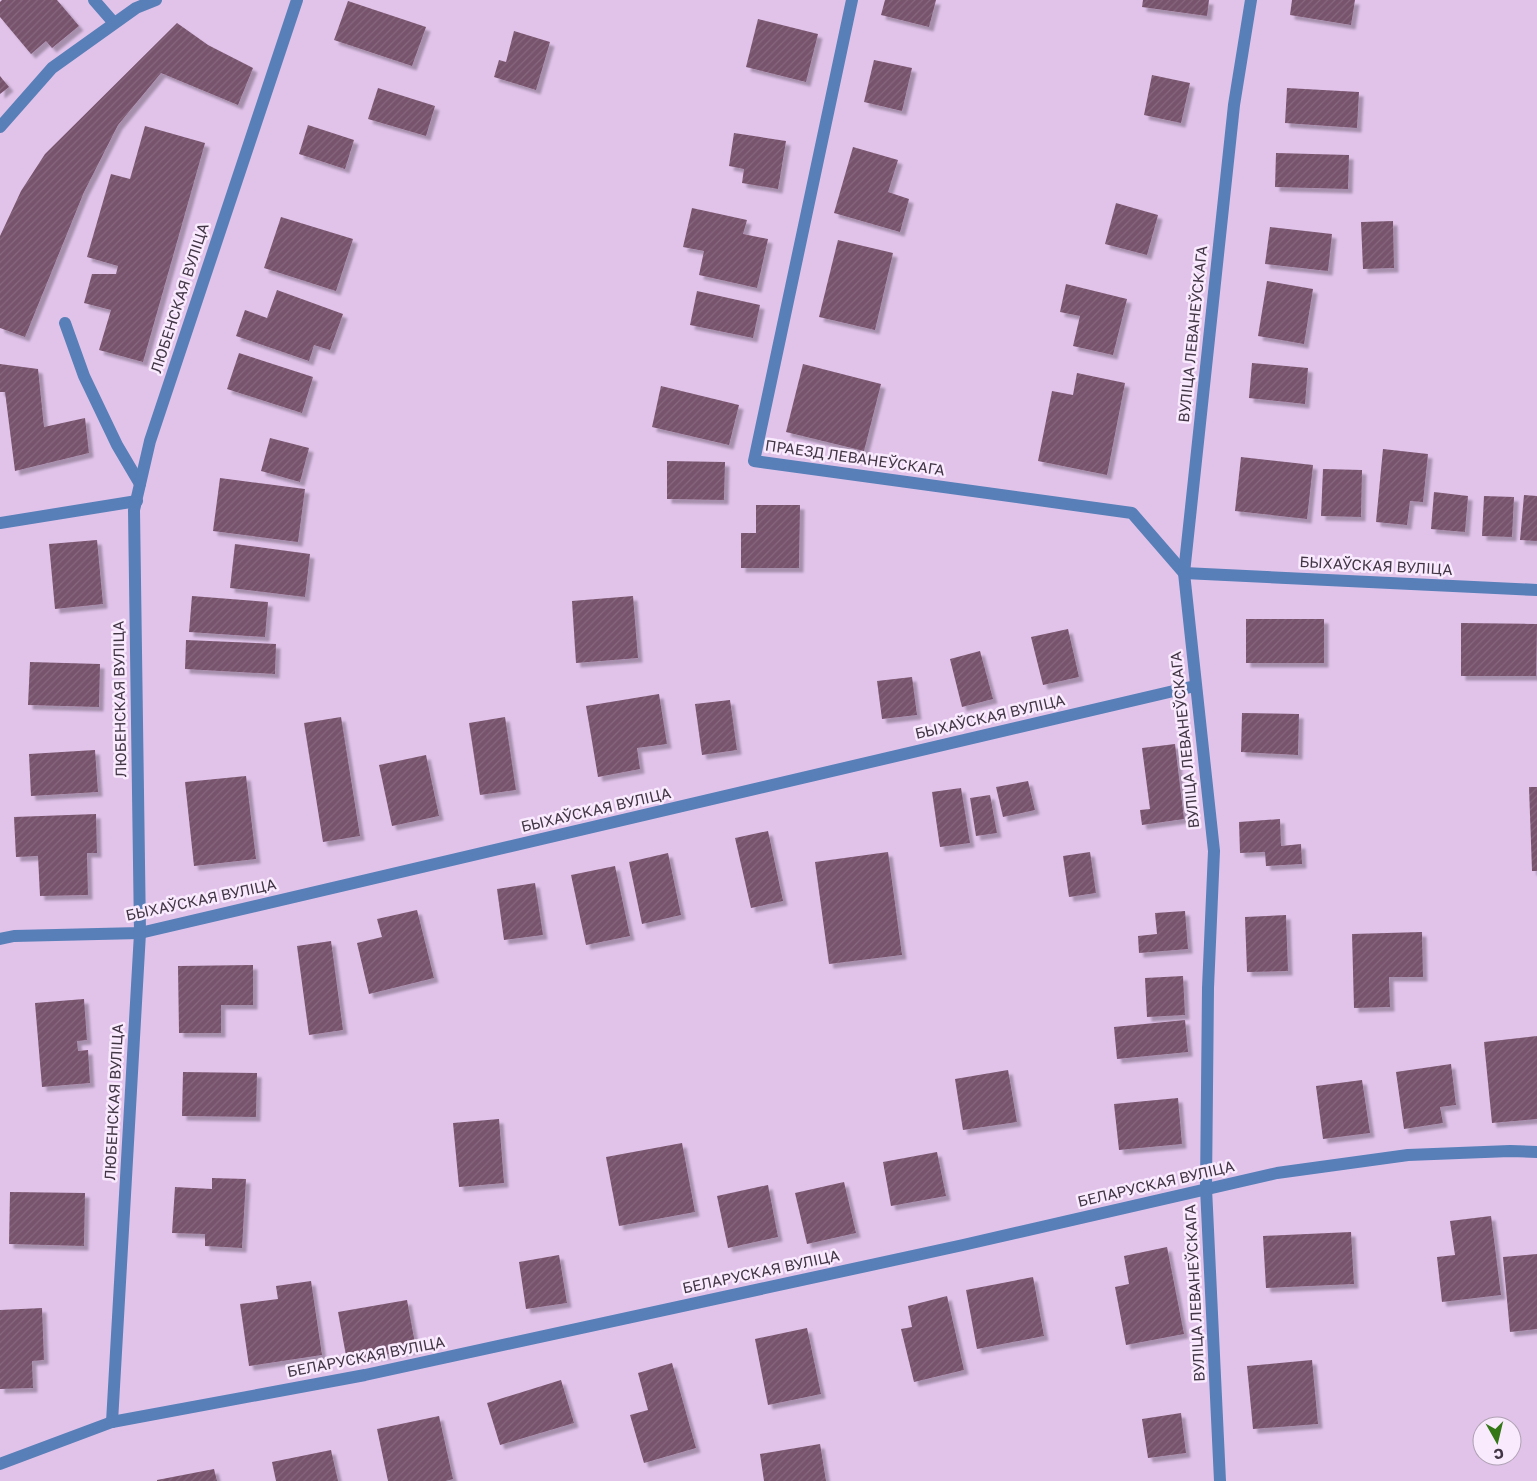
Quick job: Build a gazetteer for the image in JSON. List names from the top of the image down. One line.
{"streets":{"street":["ЛЮБЕНСКАЯ ВУЛІЦА","ВУЛІЦА ЛЕВАНЕЎСКАГА","ПРАЕЗД ЛЕВАНЕЎСКАГА","БЫХАЎСКАЯ ВУЛІЦА","БЕЛАРУСКАЯ ВУЛІЦА"]},"crossings":[["ЛЮБЕНСКАЯ ВУЛІЦА","БЫХАЎСКАЯ ВУЛІЦА"],["ЛЮБЕНСКАЯ ВУЛІЦА","БЕЛАРУСКАЯ ВУЛІЦА"],["ВУЛІЦА ЛЕВАНЕЎСКАГА","ПРАЕЗД ЛЕВАНЕЎСКАГА"],["ВУЛІЦА ЛЕВАНЕЎСКАГА","БЫХАЎСКАЯ ВУЛІЦА"],["ВУЛІЦА ЛЕВАНЕЎСКАГА","БЕЛАРУСКАЯ ВУЛІЦА"],["ПРАЕЗД ЛЕВАНЕЎСКАГА","БЫХАЎСКАЯ ВУЛІЦА"]],"north":"bottom"}
